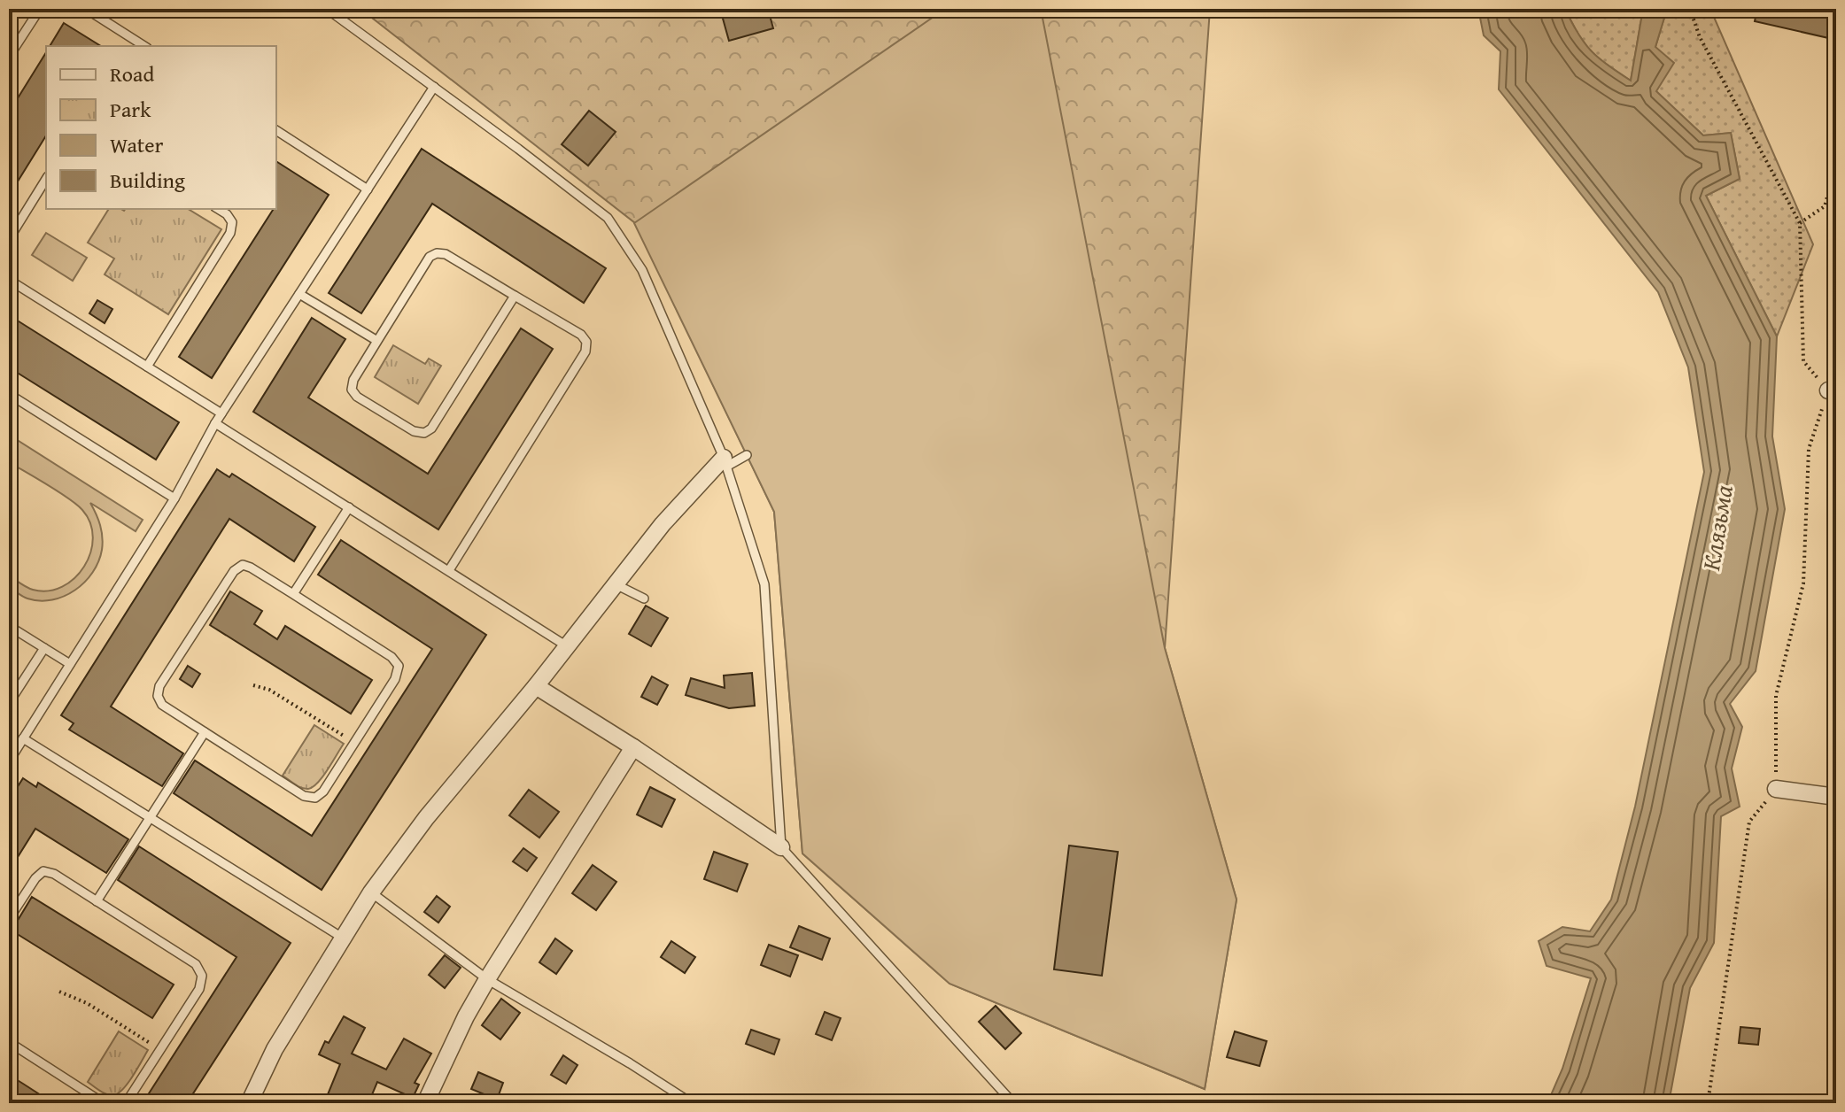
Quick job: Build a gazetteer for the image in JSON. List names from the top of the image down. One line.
{"water":["Клязьма"],"legend":["Road","Park","Water","Building"]}
